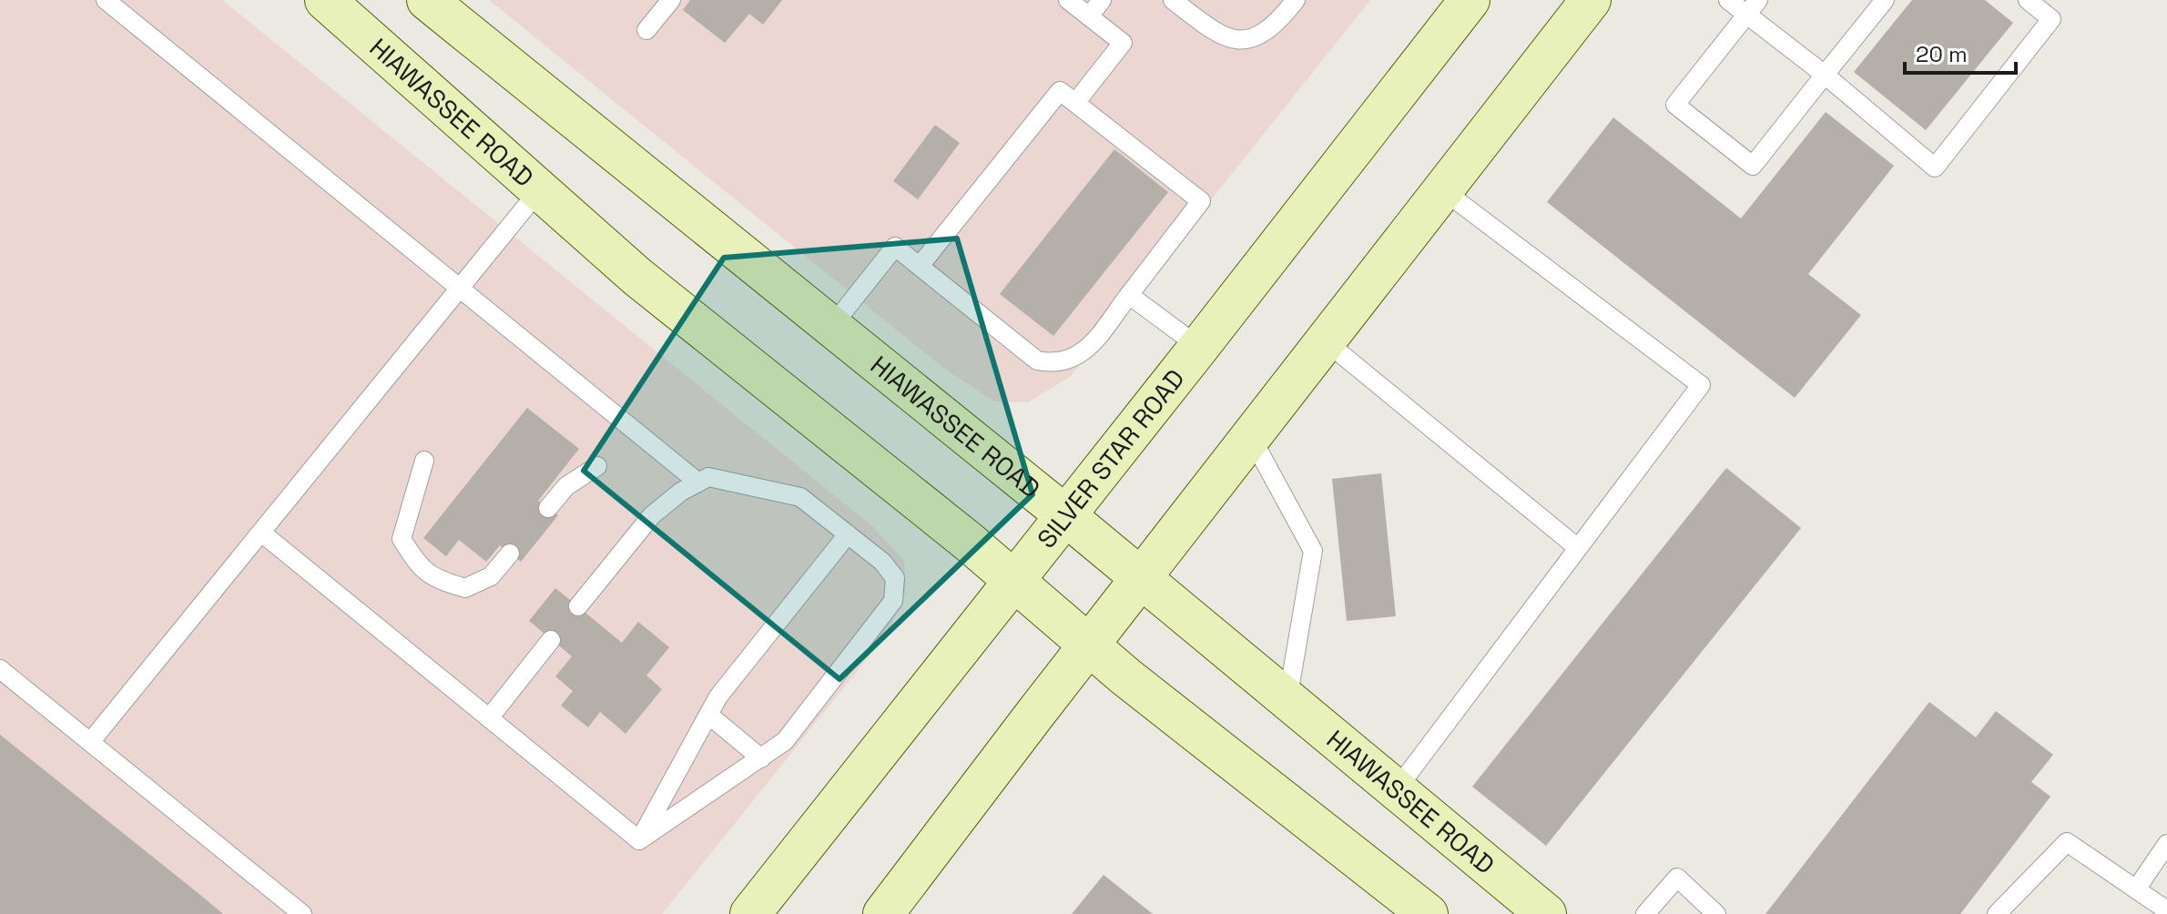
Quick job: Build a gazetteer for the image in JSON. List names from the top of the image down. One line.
{"streets":{"main road":["HIAWASSEE ROAD","SILVER STAR ROAD"]},"crossings":[["HIAWASSEE ROAD","SILVER STAR ROAD"]],"scale_bar":"20 m"}
